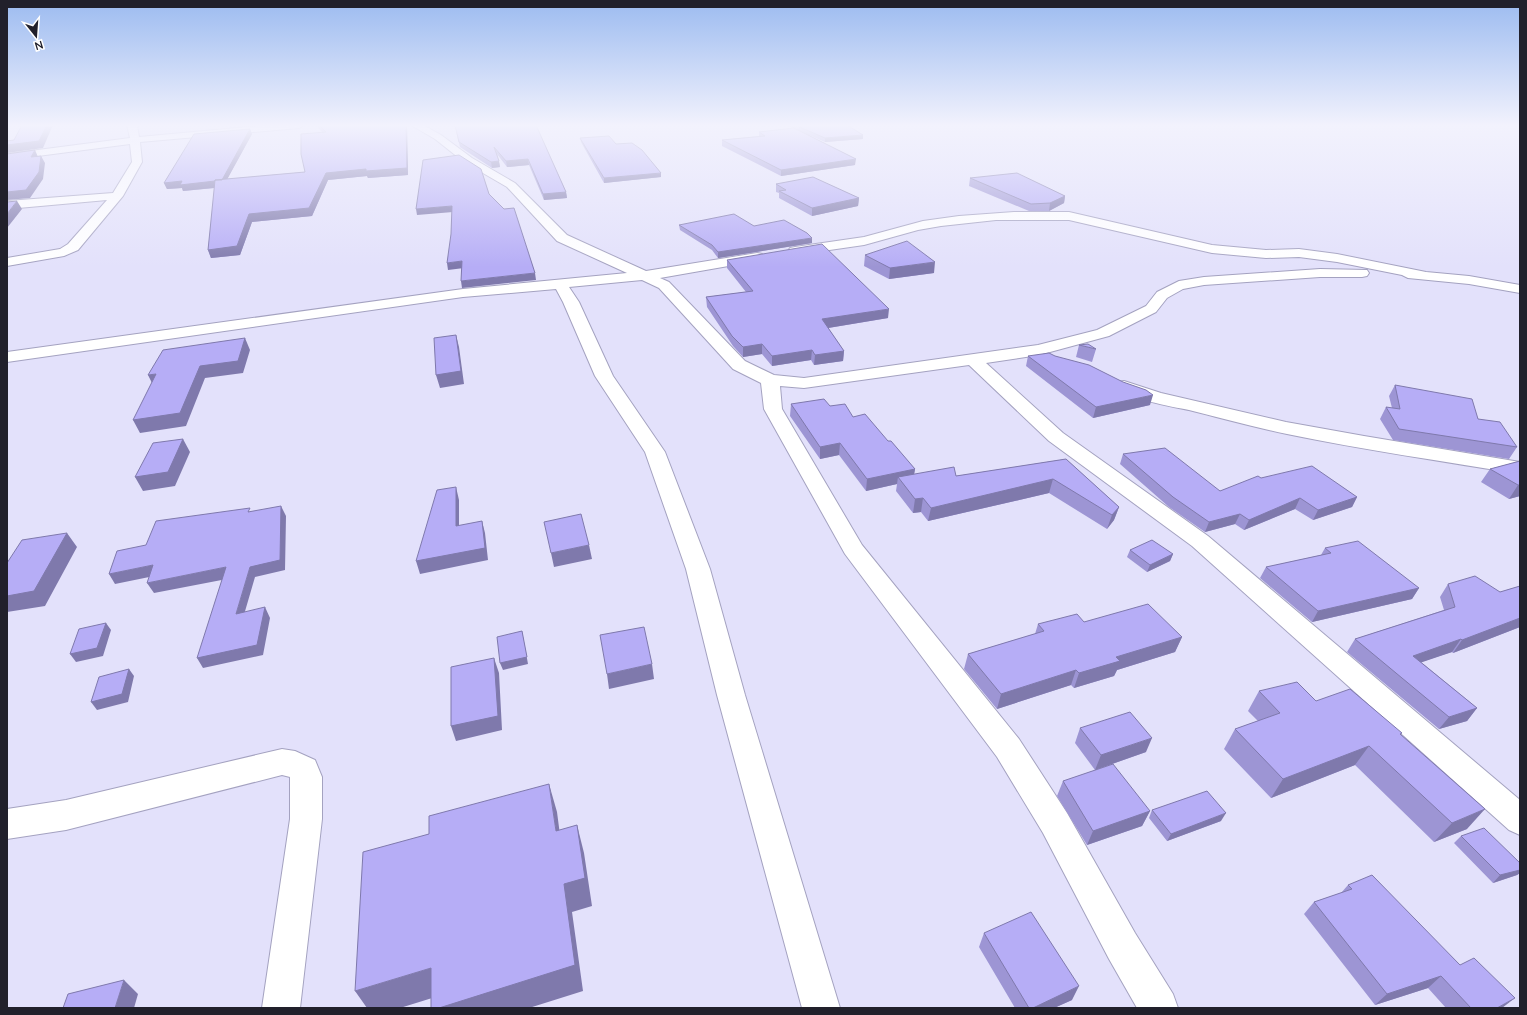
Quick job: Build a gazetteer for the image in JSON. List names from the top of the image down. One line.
{"north":"bottom"}
